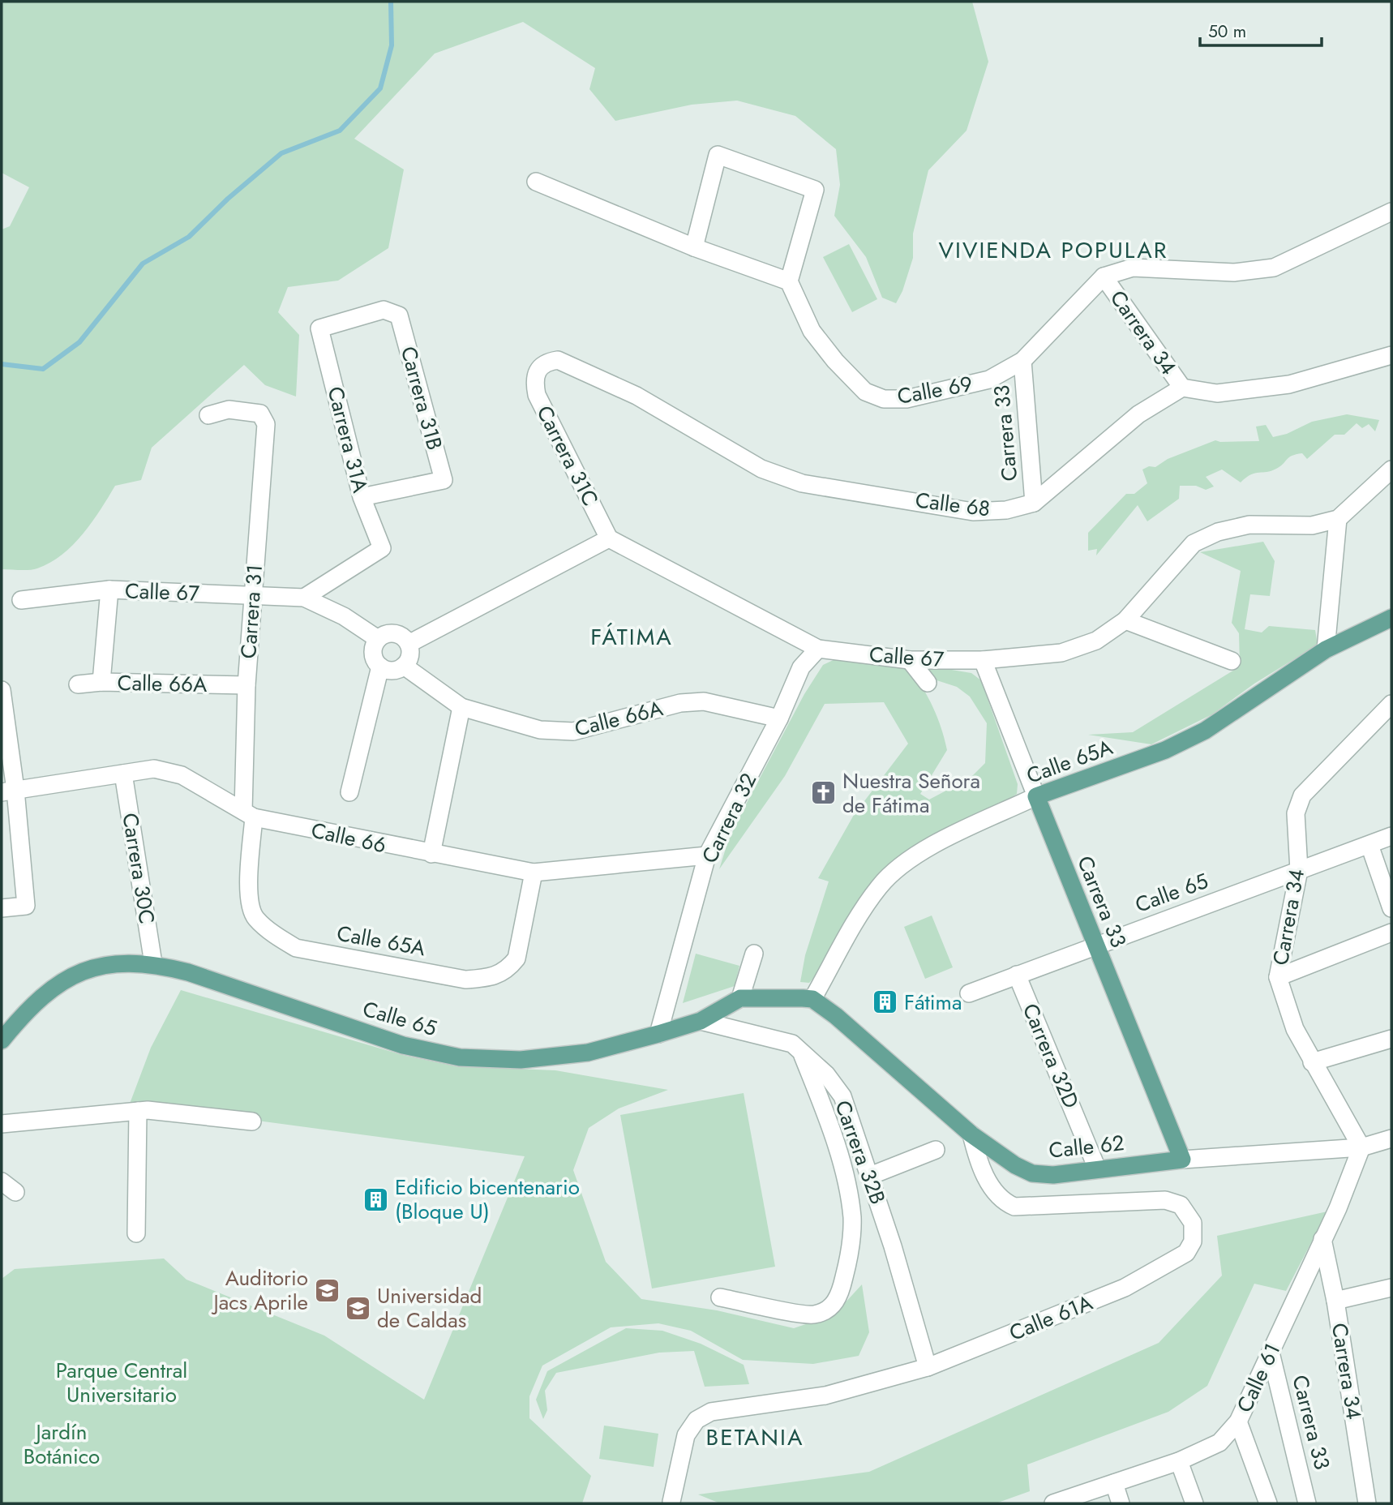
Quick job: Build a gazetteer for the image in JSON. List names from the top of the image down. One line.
{"streets":{"main road":["Carrera 33","Calle 65A","Calle 65","Calle 62"],"street":["Carrera 34","Calle 69","Carrera 31B","Carrera 31A","Carrera 31C","Calle 68","Calle 67","Carrera 31","Calle 66A","Carrera 32","Calle 66","Carrera 30C","Carrera 32D","Carrera 32B","Calle 61A","Calle 61"]},"crossings":[["Carrera 34","Calle 69"],["Carrera 34","Calle 68"],["Carrera 34","Calle 65"],["Carrera 34","Calle 62"],["Carrera 34","Calle 61"],["Calle 69","Carrera 33"],["Carrera 31B","Carrera 31A"],["Carrera 33","Calle 68"],["Carrera 33","Calle 67"],["Carrera 33","Calle 65A"],["Carrera 33","Calle 65"],["Carrera 33","Calle 62"],["Carrera 33","Calle 61"],["Carrera 31A","Calle 67"],["Carrera 31C","Calle 68"],["Carrera 31C","Calle 67"],["Calle 67","Carrera 31"],["Calle 67","Carrera 32"],["Carrera 31","Calle 66A"],["Carrera 31","Calle 65A"],["Carrera 31","Calle 66"],["Calle 66A","Carrera 32"],["Calle 65A","Calle 66"],["Calle 65A","Calle 62"],["Carrera 32","Calle 66"],["Carrera 32","Calle 65"],["Calle 66","Carrera 30C"],["Carrera 30C","Calle 65"],["Calle 65","Carrera 32D"],["Calle 65","Carrera 32B"],["Carrera 32D","Calle 62"],["Calle 62","Calle 61A"],["Calle 62","Calle 61"],["Carrera 32B","Calle 61A"]],"districts":["VIVIENDA POPULAR","FÁTIMA","BETANIA"],"parks":["Parque Central Universitario","Jardín Botánico"],"places":{"church":["Nuestra Señora de Fátima"],"building":["Fátima","Edificio bicentenario (Bloque U)"],"school or university":["Auditorio Jacs Aprile","Universidad de Caldas"]},"scale_bar":"50 m"}
